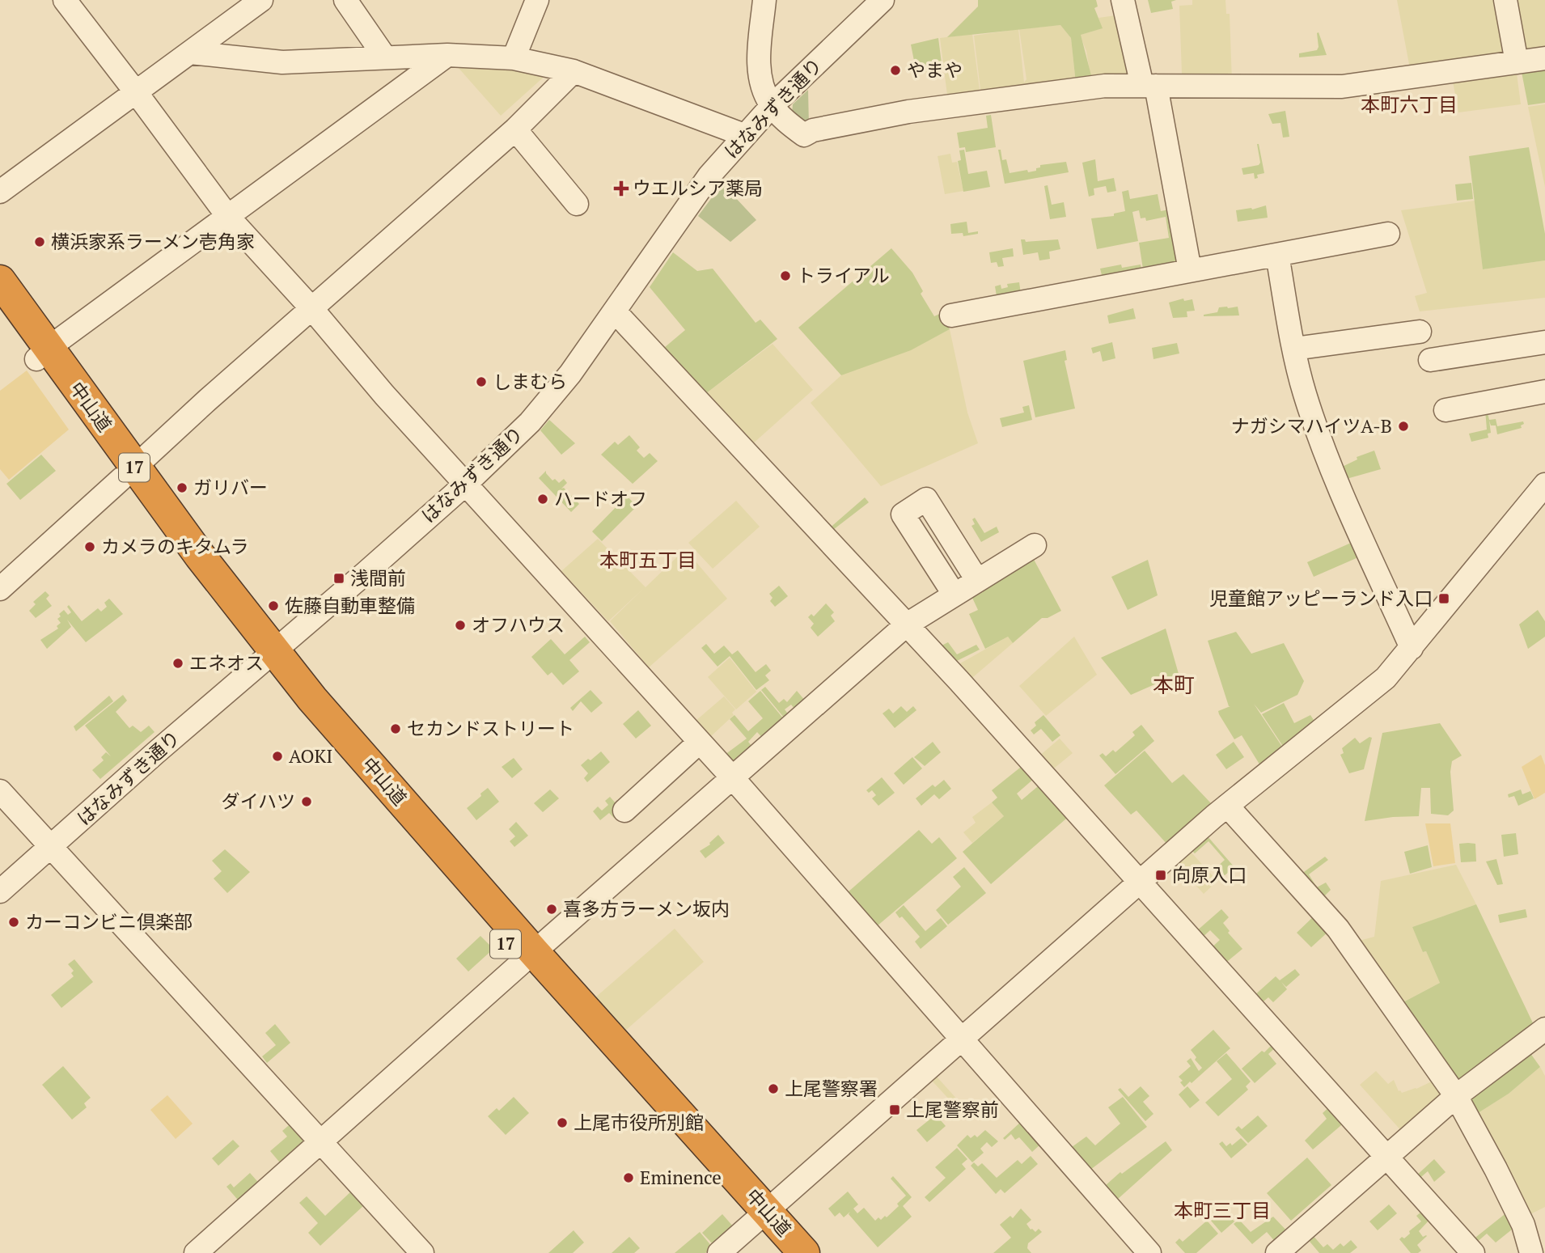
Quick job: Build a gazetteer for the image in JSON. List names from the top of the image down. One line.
{"streets":{"highway":["中山道","17"],"street":["はなみずき通り"]},"crossings":[["はなみずき通り","中山道"]],"districts":["本町六丁目","本町五丁目","本町","本町三丁目"],"places":{"other":["やまや","横浜家系ラーメン壱角家","トライアル","しまむら","ナガシマハイツA-B","ガリバー","ハードオフ","カメラのキタムラ","佐藤自動車整備","オフハウス","エネオス","セカンドストリート","AOKI","ダイハツ","喜多方ラーメン坂内","カーコンビニ倶楽部","上尾警察署","上尾市役所別館","Eminence"],"health":["ウエルシア薬局"],"transit":["浅間前","児童館アッピーランド入口","向原入口","上尾警察前"]}}
